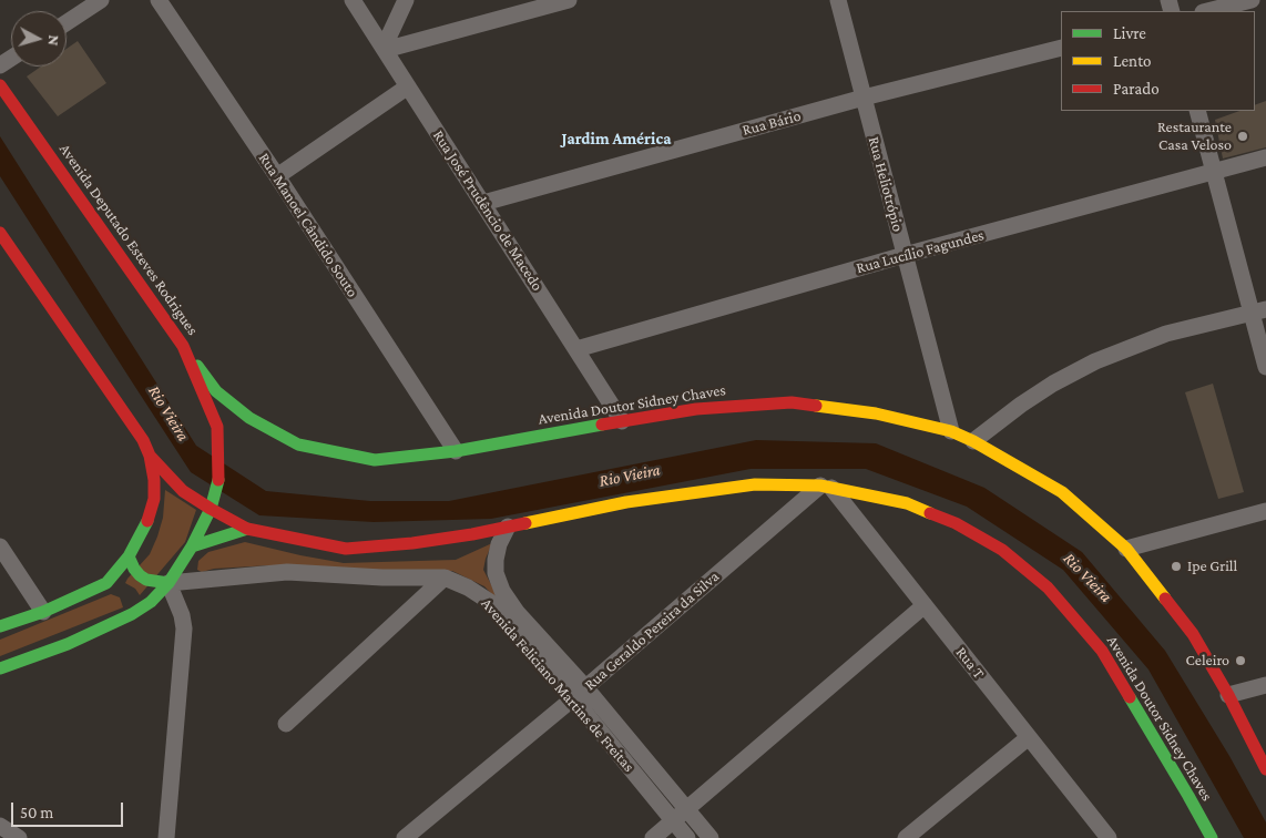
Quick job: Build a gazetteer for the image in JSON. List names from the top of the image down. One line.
{"streets":{"main road":["Avenida Deputado Esteves Rodrigues","Avenida Doutor Sidney Chaves"],"street":["Rua Bário","Rua Heliotrópio","Rua José Prudêncio de Macedo","Rua Manoel Cândido Souto","Rua Lucílio Fagundes","Rua Geraldo Pereira da Silva","Rua T","Avenida Feliciano Martins de Freitas"]},"crossings":[["Rua Bário","Rua Heliotrópio"],["Rua Bário","Rua José Prudêncio de Macedo"],["Rua Heliotrópio","Rua Lucílio Fagundes"],["Rua Heliotrópio","Avenida Doutor Sidney Chaves"],["Rua José Prudêncio de Macedo","Rua Lucílio Fagundes"],["Rua José Prudêncio de Macedo","Avenida Doutor Sidney Chaves"],["Rua Manoel Cândido Souto","Avenida Doutor Sidney Chaves"],["Avenida Deputado Esteves Rodrigues","Avenida Doutor Sidney Chaves"],["Avenida Deputado Esteves Rodrigues","Avenida Feliciano Martins de Freitas"],["Avenida Doutor Sidney Chaves","Rua Geraldo Pereira da Silva"],["Avenida Doutor Sidney Chaves","Rua T"],["Avenida Doutor Sidney Chaves","Avenida Feliciano Martins de Freitas"],["Rua Geraldo Pereira da Silva","Rua T"],["Rua Geraldo Pereira da Silva","Avenida Feliciano Martins de Freitas"]],"districts":["Jardim América"],"water":["Rio Vieira"],"places":["Restaurante Casa Veloso","Ipe Grill","Celeiro"],"legend":["Livre","Lento","Parado"],"scale_bar":"50 m","north":"right"}
